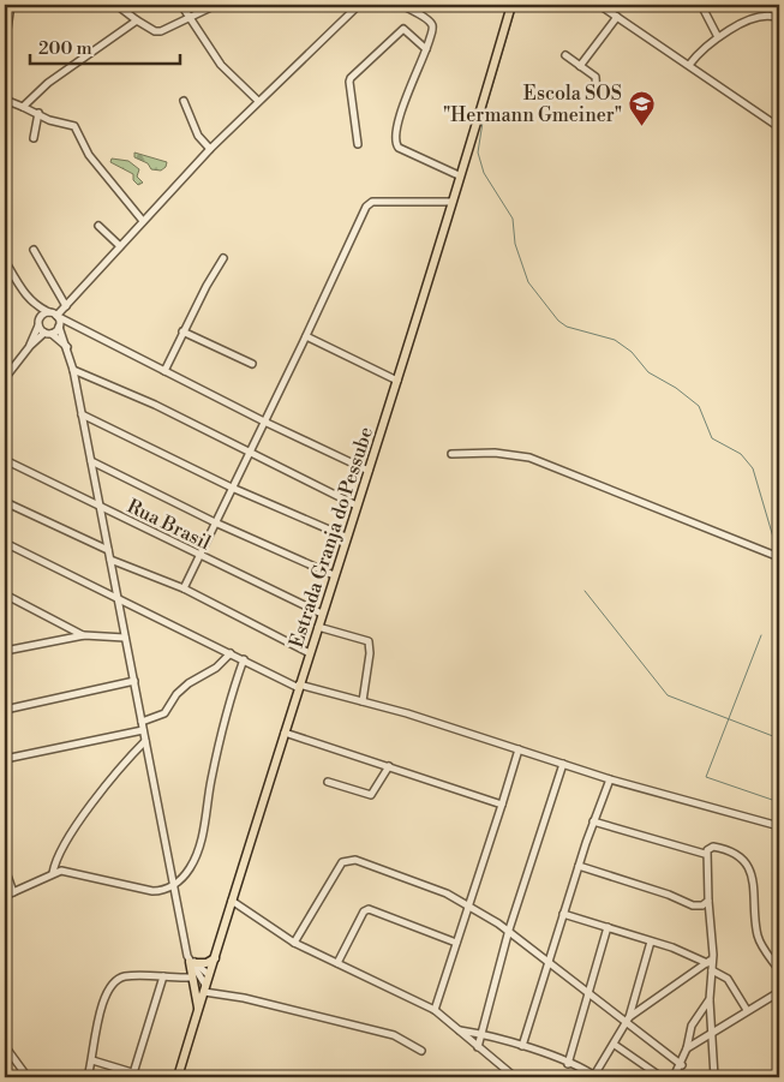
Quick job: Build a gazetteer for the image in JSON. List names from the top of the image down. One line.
{"streets":{"main road":["Estrada Granja do Pessube"],"street":["Rua Brasil"]},"crossings":[["Rua Brasil","Estrada Granja do Pessube"]],"places":{"school or university":["Escola SOS \"Hermann Gmeiner\""]},"scale_bar":"200 m"}
